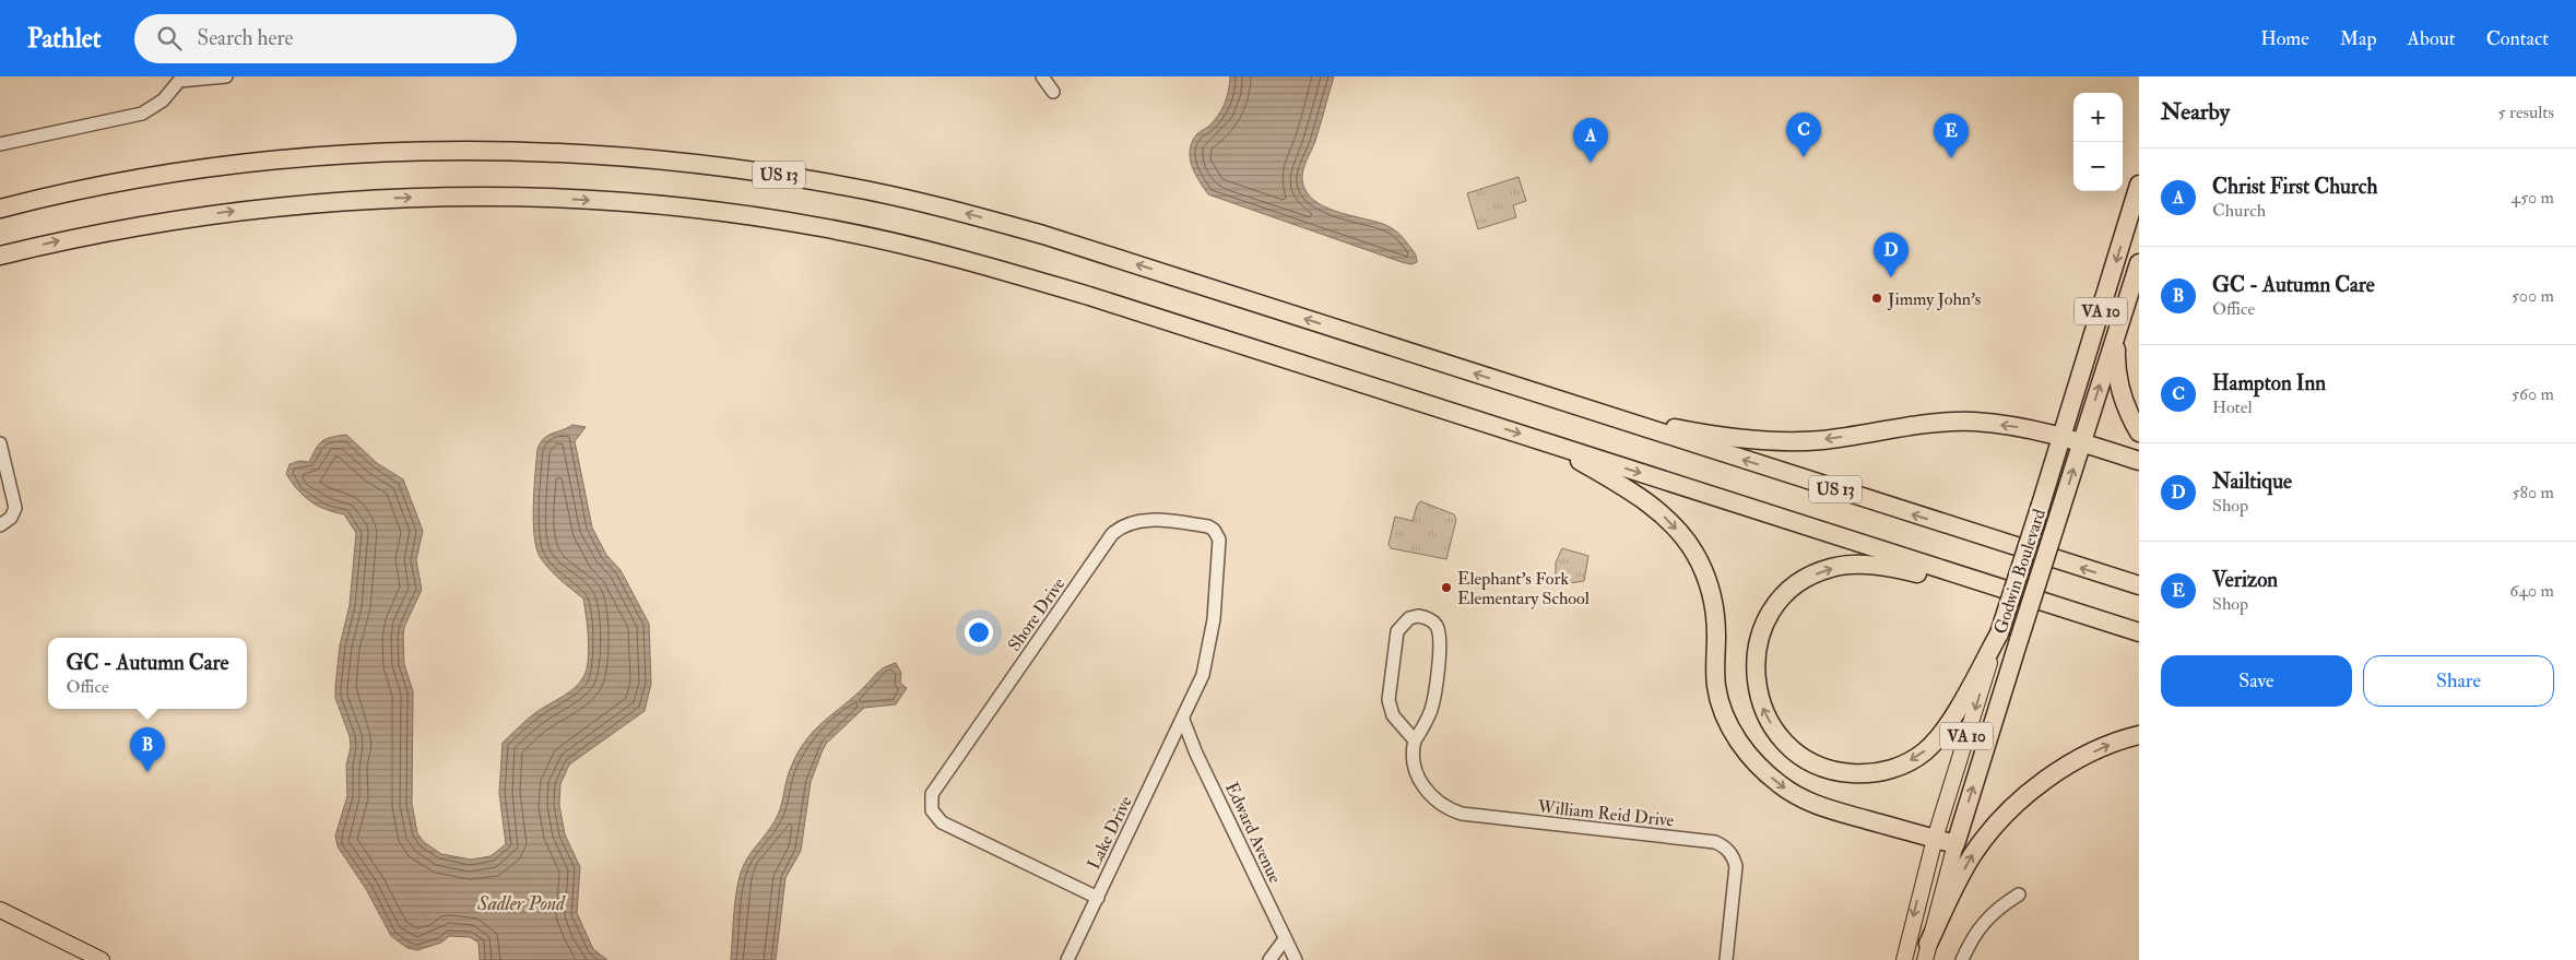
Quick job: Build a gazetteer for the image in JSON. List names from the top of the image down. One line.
{"streets":{"highway":["US 13","VA 10","Godwin Boulevard"],"street":["Shore Drive","William Reid Drive","Lake Drive","Edward Avenue"]},"crossings":[["Shore Drive","Lake Drive"],["Shore Drive","Edward Avenue"],["Lake Drive","Edward Avenue"]],"water":["Sadler Pond"],"places":["Jimmy John's","Elephant's Fork Elementary School"],"page":{"header":"Pathlet","search":"Search here","nav":["Home","Map","About","Contact"],"heading":["Nearby","5 results"],"map_buttons":["+","−"],"pins":["C","E","A","D","B"],"list":[{"mark":"A","name":"Christ First Church","note":"Church","value":"450 m"},{"mark":"B","name":"GC - Autumn Care","note":"Office","value":"500 m"},{"mark":"C","name":"Hampton Inn","note":"Hotel","value":"560 m"},{"mark":"D","name":"Nailtique","note":"Shop","value":"580 m"},{"mark":"E","name":"Verizon","note":"Shop","value":"640 m"}],"popup":["GC - Autumn Care","Office"],"buttons":["Save","Share"]}}
